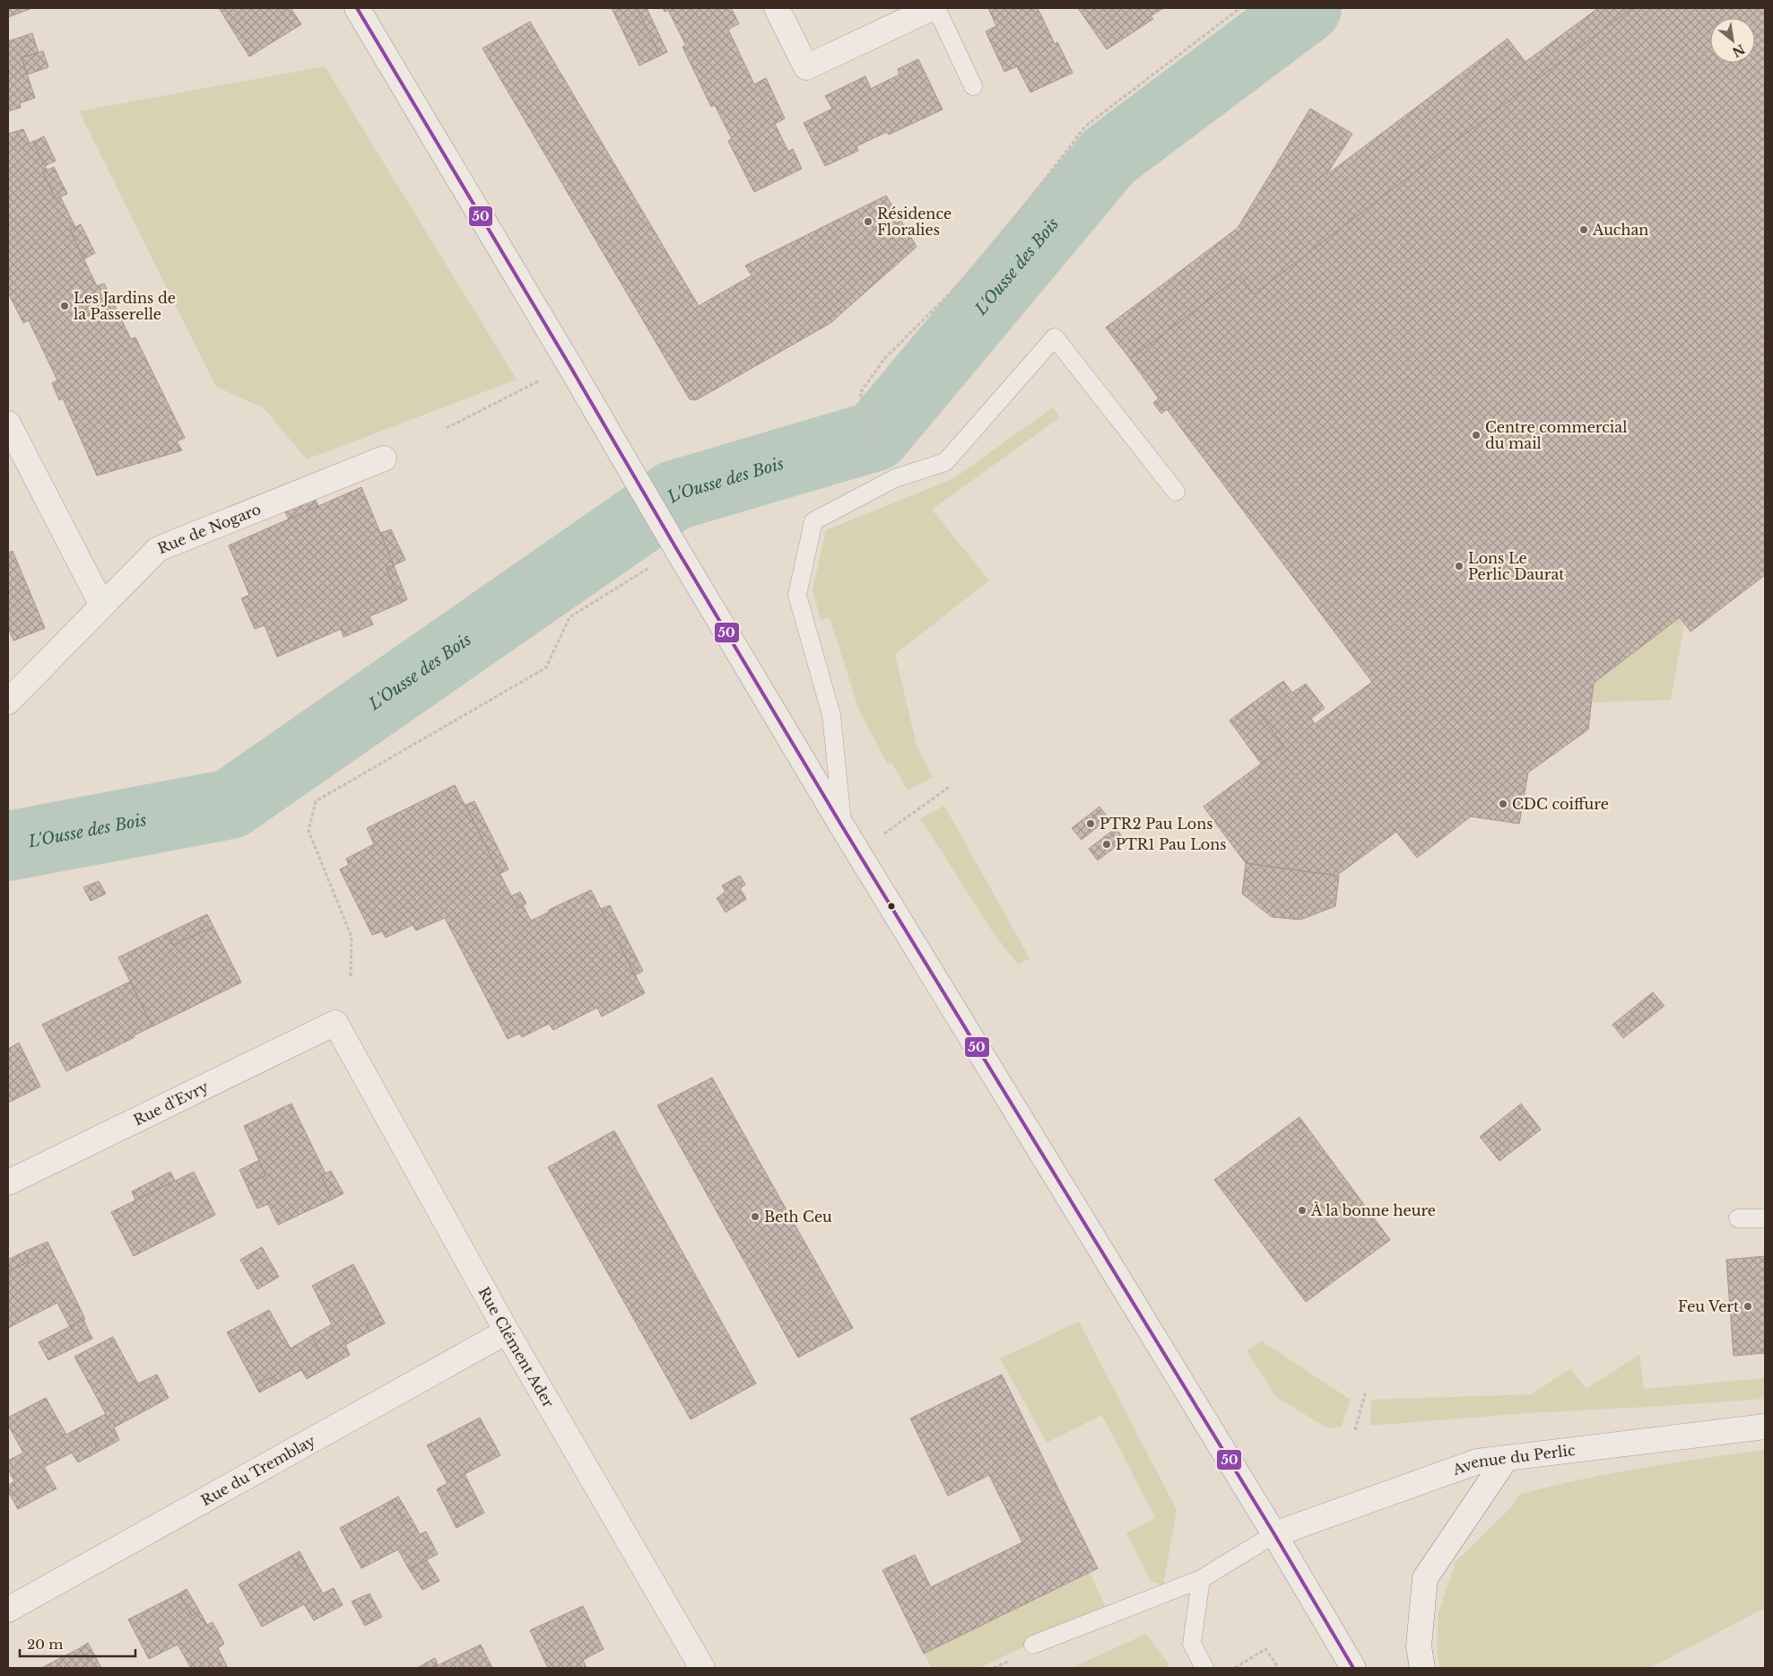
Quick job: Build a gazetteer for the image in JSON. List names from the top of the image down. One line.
{"streets":{"street":["Rue de Nogaro","Rue d'Evry","Rue Clément Ader","Avenue du Perlic","Rue du Tremblay"]},"crossings":[["Rue d'Evry","Rue Clément Ader"],["Rue Clément Ader","Rue du Tremblay"]],"water":["L'Ousse des Bois"],"places":["Résidence Floralies","Auchan","Les Jardins de la Passerelle","Centre commercial du mail","Lons Le Perlic Daurat","CDC coiffure","PTR2 Pau Lons","PTR1 Pau Lons","À la bonne heure","Beth Ceu","Feu Vert"],"lines":["transit line 50"],"scale_bar":"20 m","north":"bottom right"}
